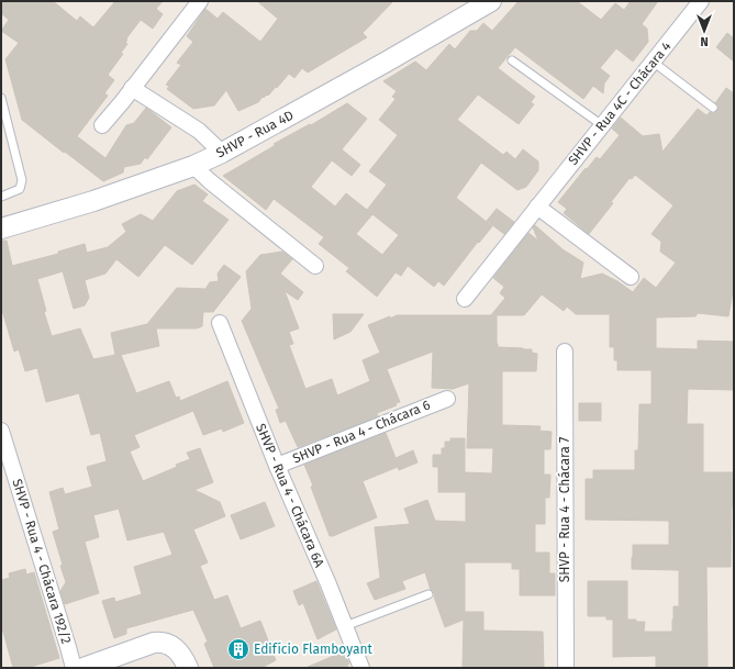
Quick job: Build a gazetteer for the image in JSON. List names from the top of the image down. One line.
{"streets":{"street":["SHVP - Rua 4C - Chácara 4","SHVP - Rua 4D","SHVP - Rua 4 - Chácara 6","SHVP - Rua 4 - Chácara 6A","SHVP - Rua 4 - Chácara 7","SHVP - Rua 4 - Chácara 192/2"]},"crossings":[["SHVP - Rua 4 - Chácara 6","SHVP - Rua 4 - Chácara 6A"]],"places":{"building":["Edifício Flamboyant"]},"north":"bottom"}
